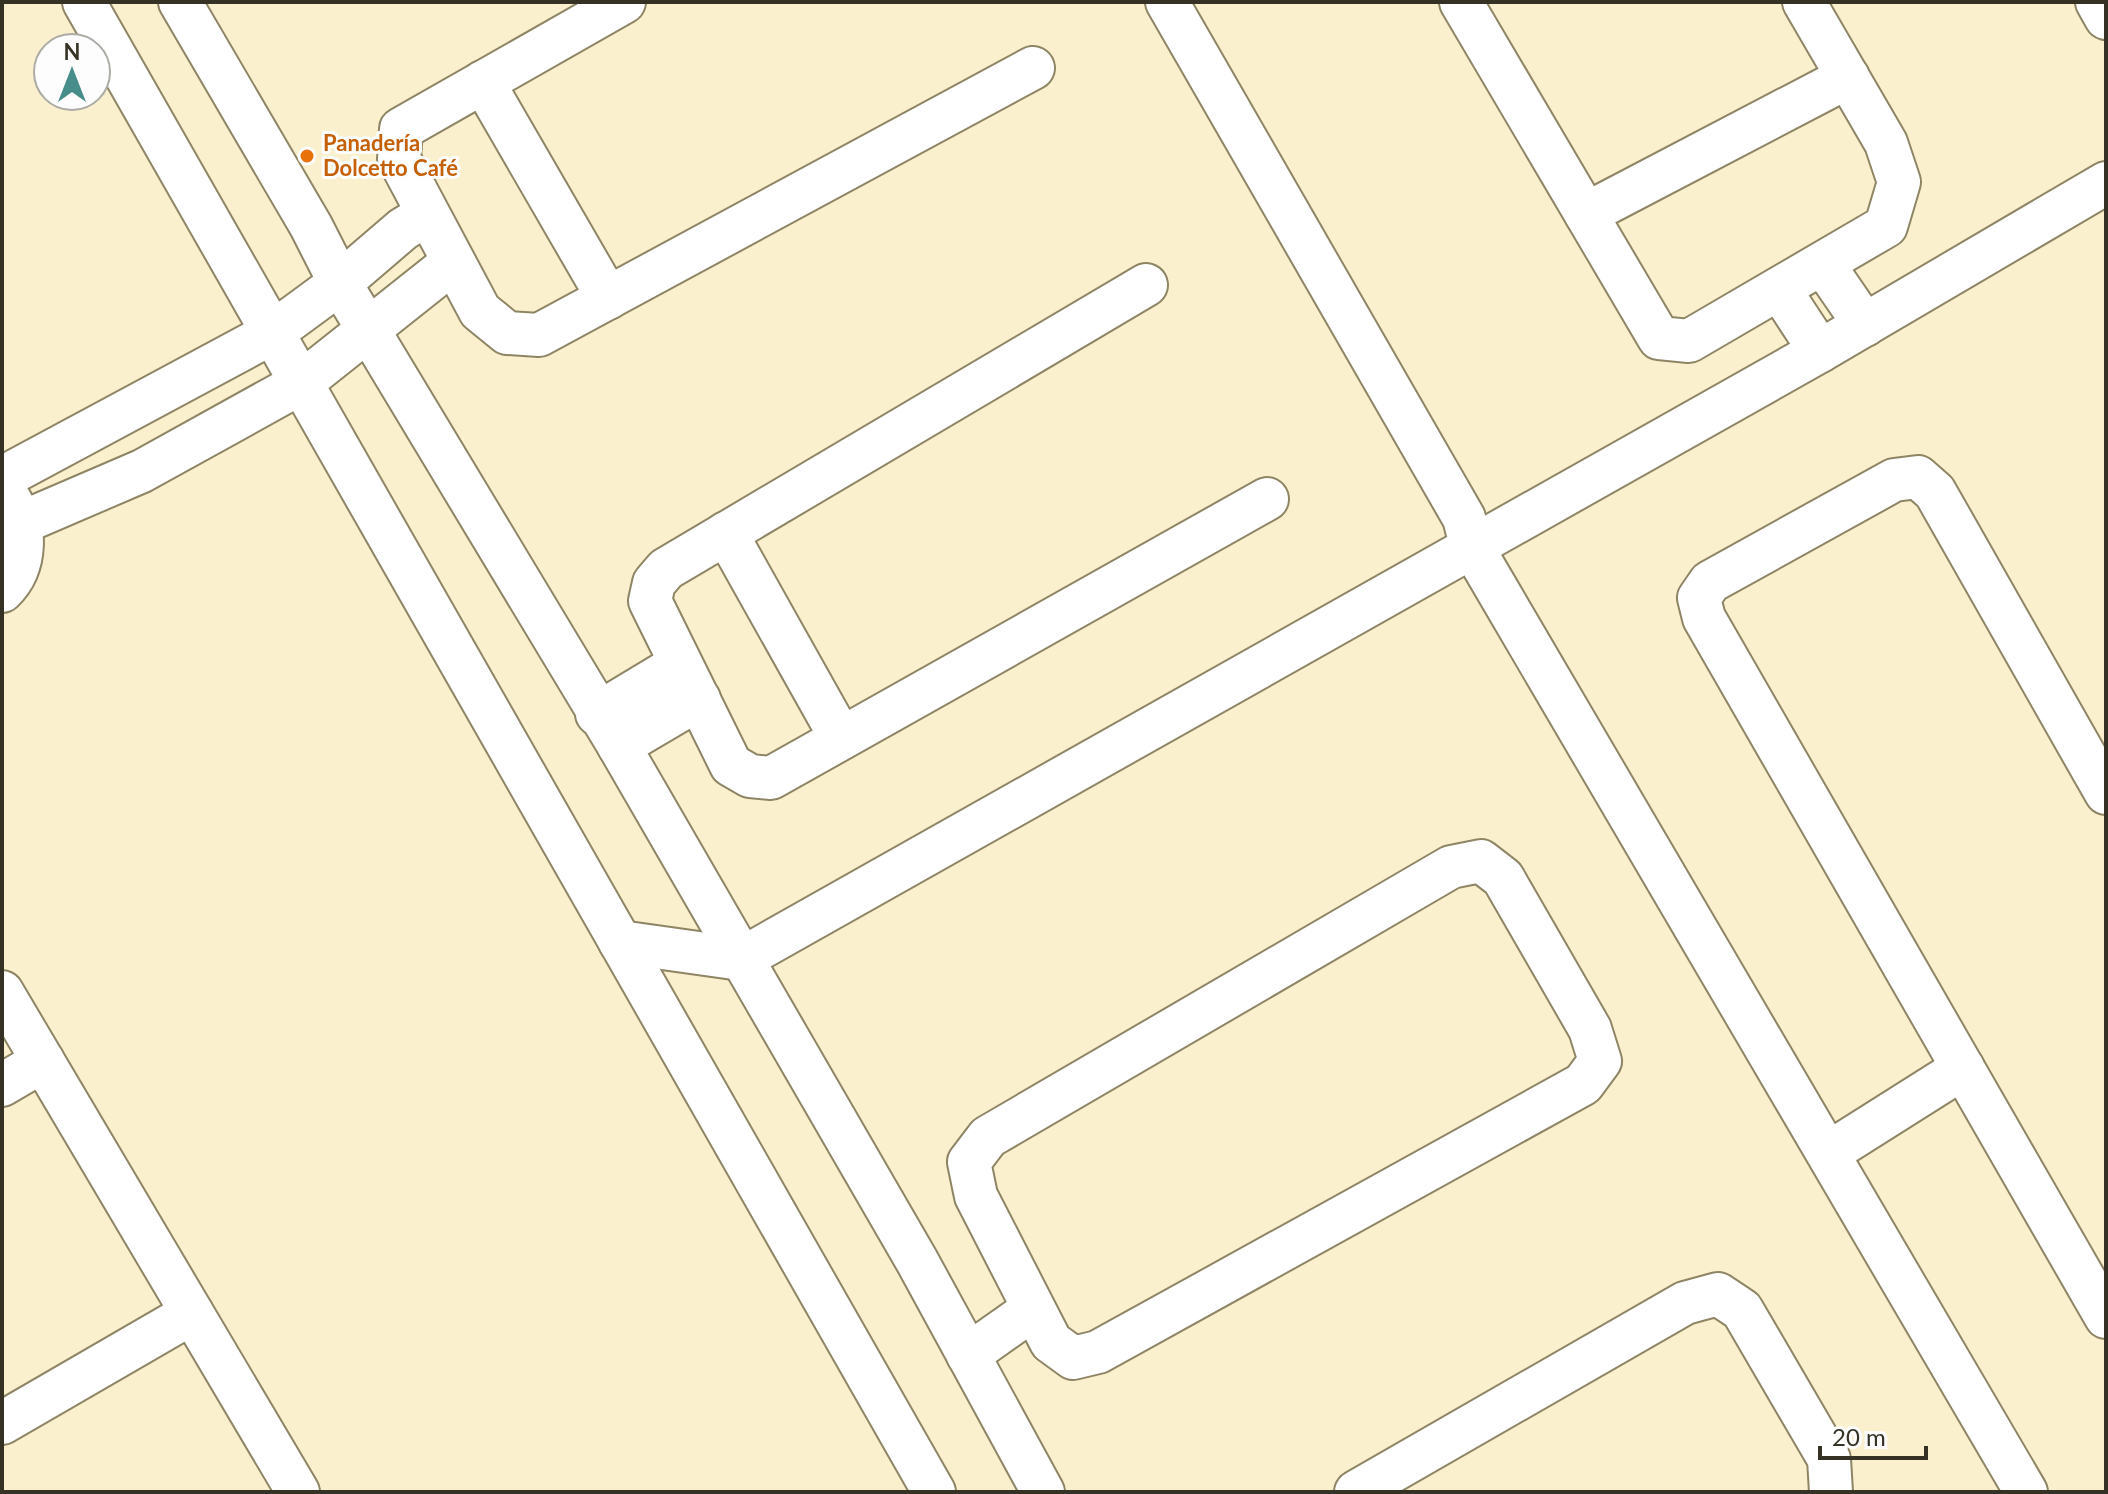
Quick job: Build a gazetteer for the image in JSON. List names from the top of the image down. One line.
{"places":["Panadería Dolcetto Café"],"scale_bar":"20 m","north":"top"}
